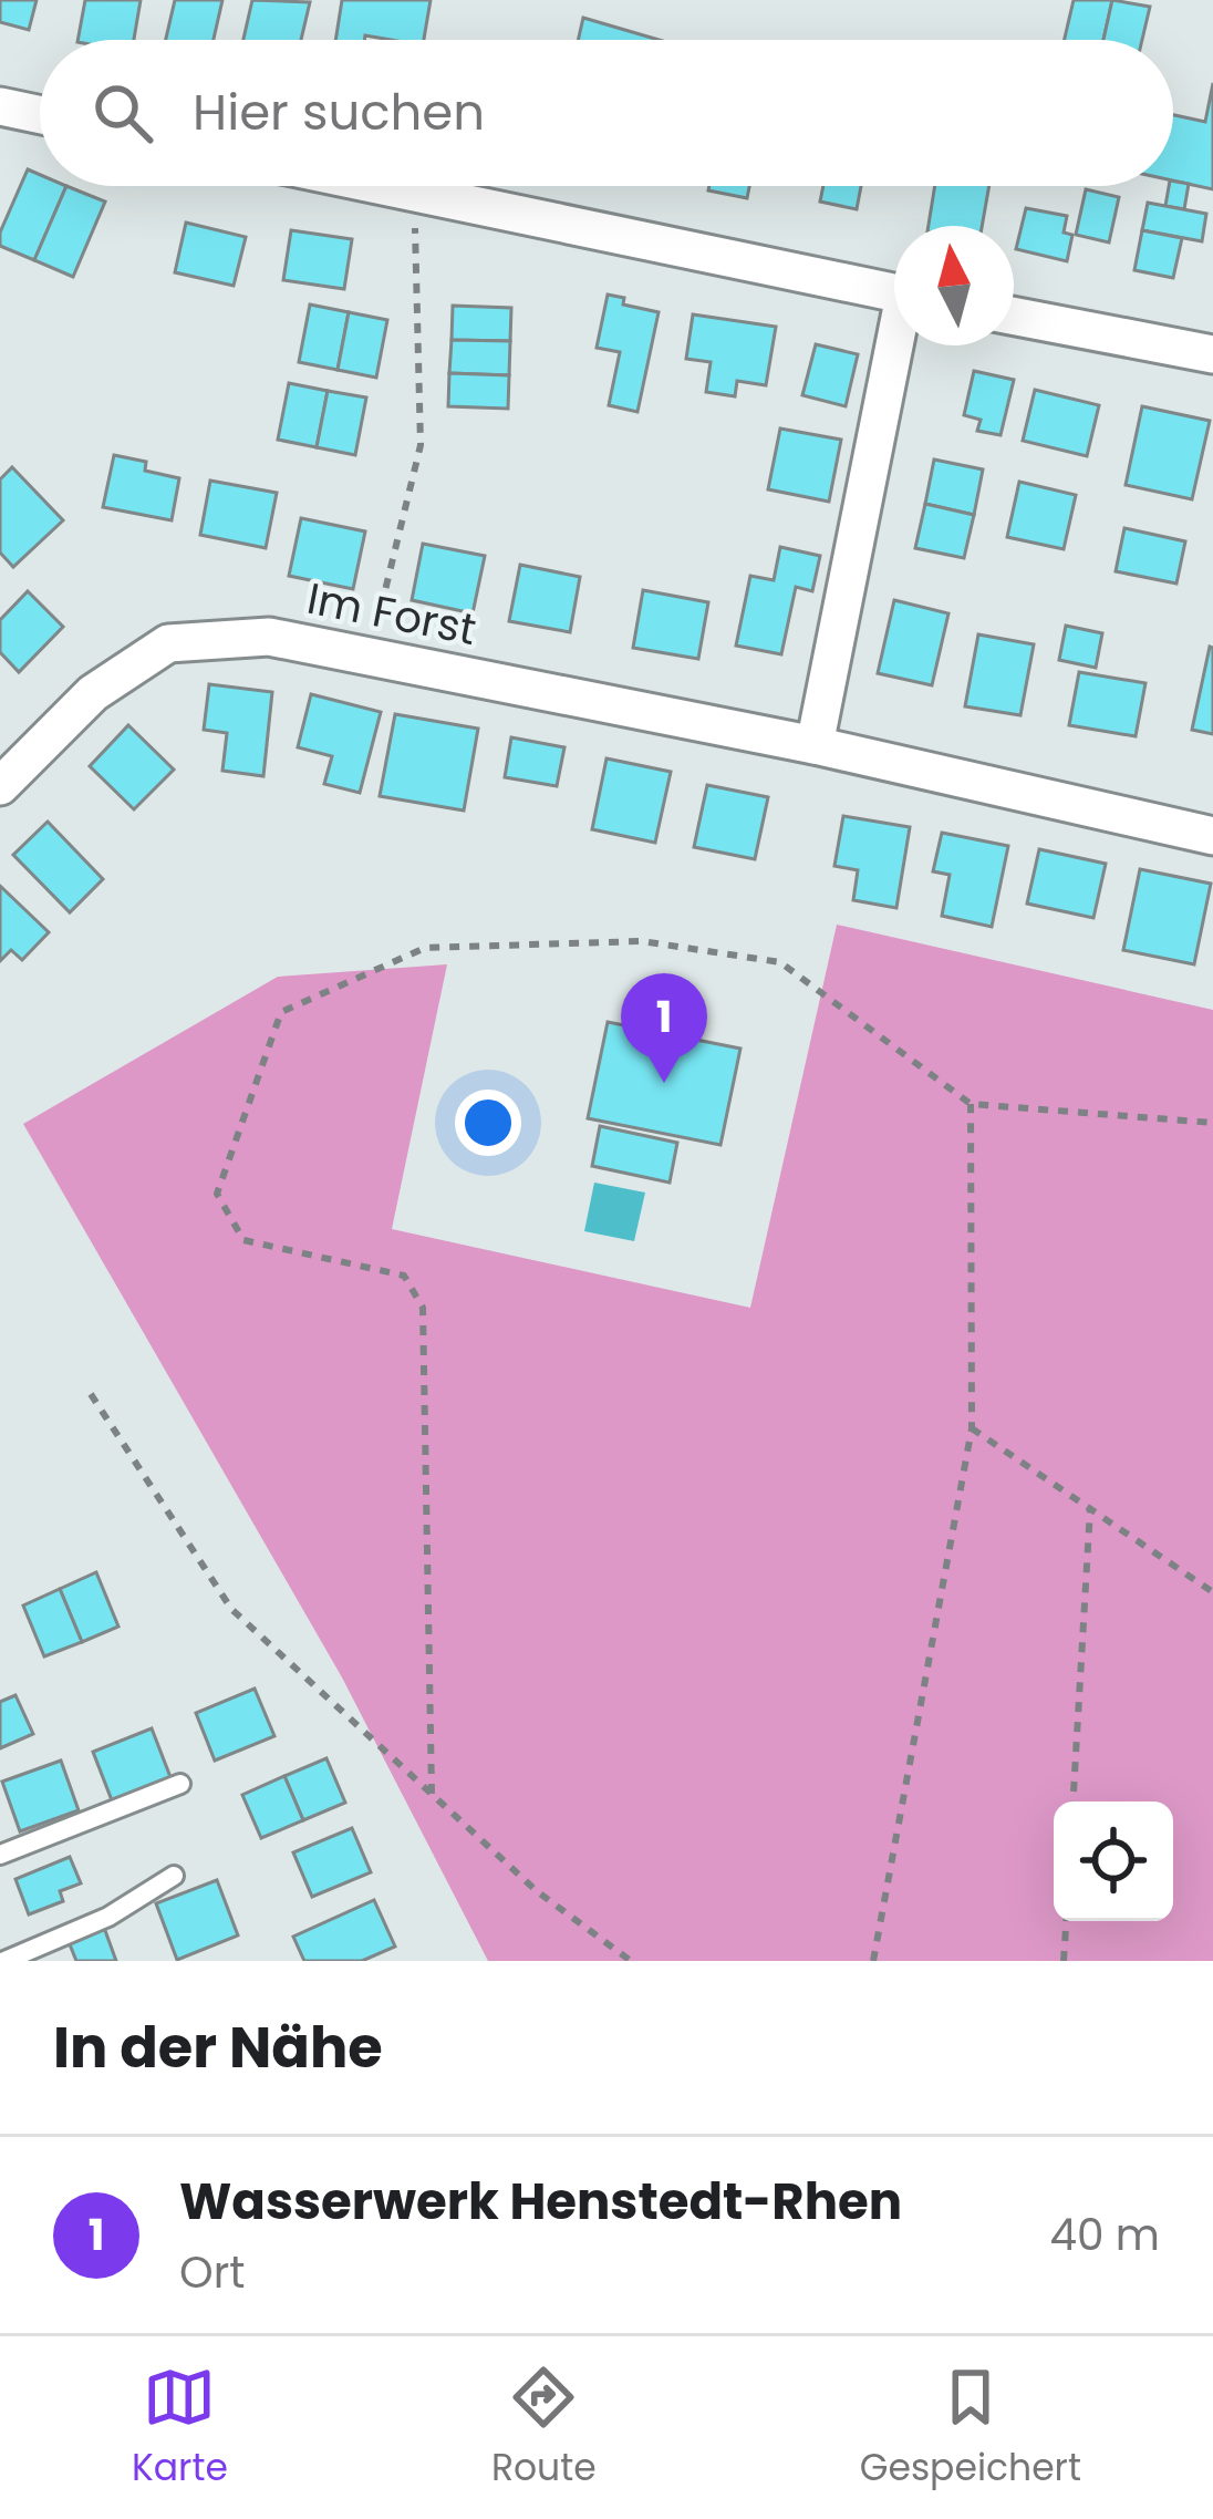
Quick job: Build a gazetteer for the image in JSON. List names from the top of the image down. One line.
{"streets":{"street":["Im Forst"]},"north":"top","page":{"search":"Hier suchen","pins":"1","heading":"In der Nähe","list":[{"mark":"1","name":"Wasserwerk Henstedt-Rhen","note":"Ort","value":"40 m"}],"nav":["Karte","Route","Gespeichert"]}}
